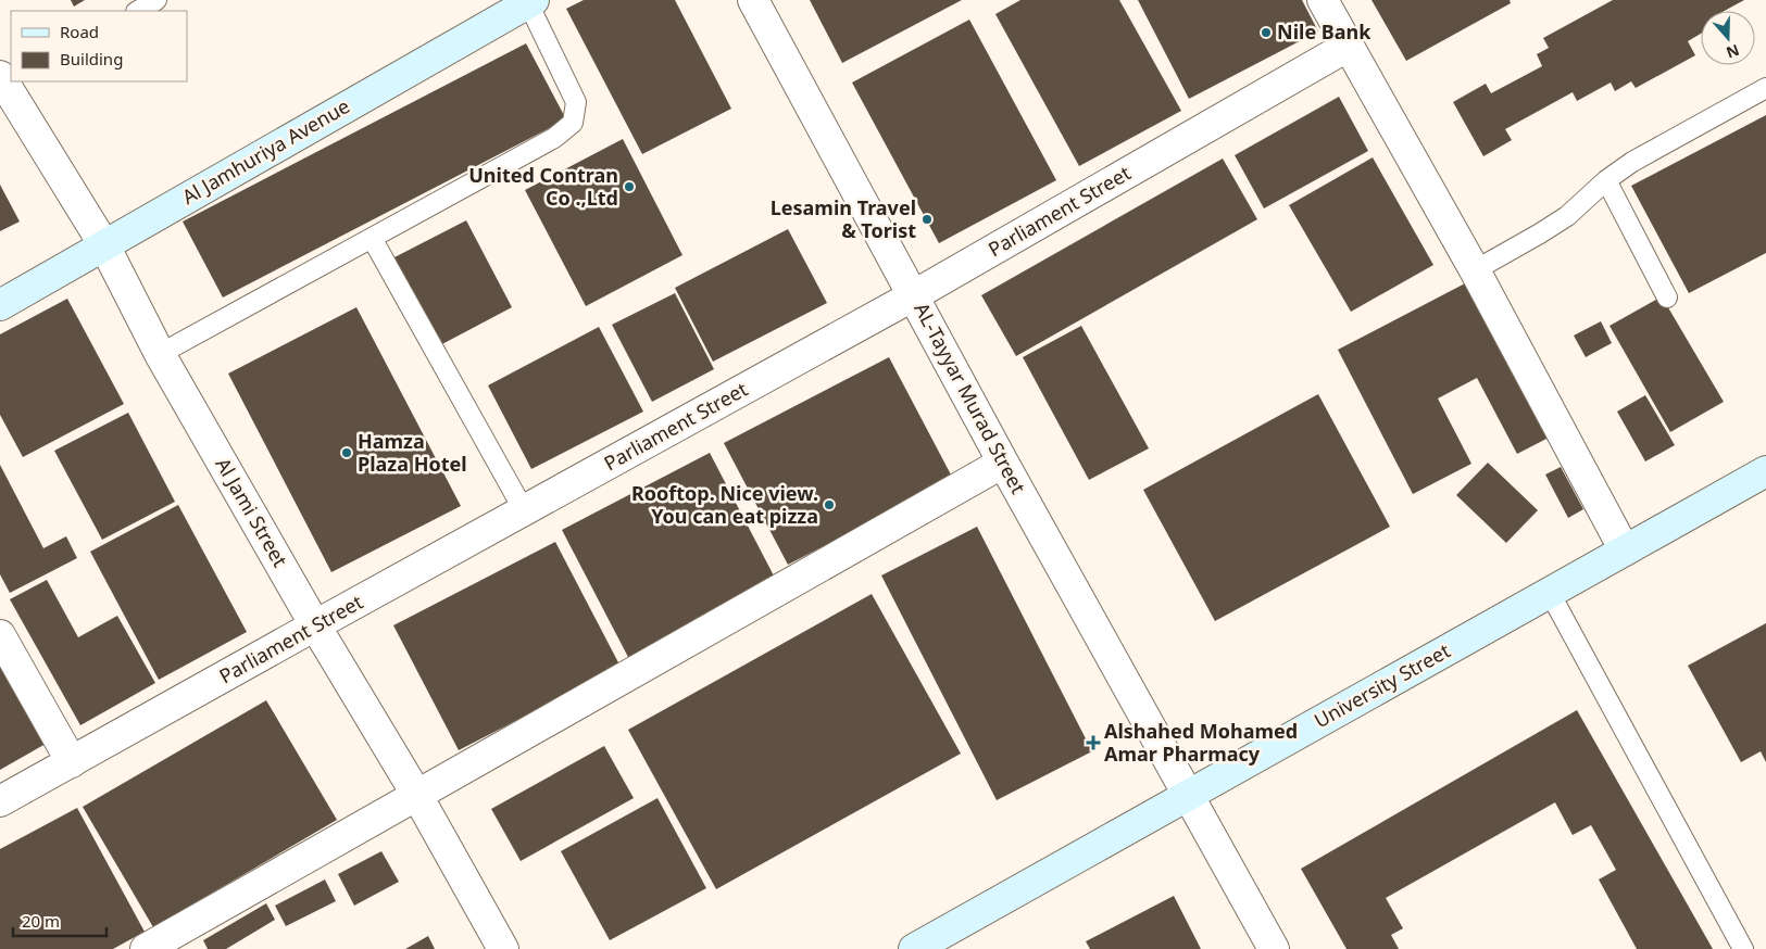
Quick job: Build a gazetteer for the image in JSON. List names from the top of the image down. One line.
{"streets":{"main road":["Al Jamhuriya Avenue","University Street"],"street":["Parliament Street","AL-Tayyar Murad Street","Al Jami Street"]},"crossings":[["Al Jamhuriya Avenue","Al Jami Street"],["Parliament Street","AL-Tayyar Murad Street"],["Parliament Street","Al Jami Street"],["AL-Tayyar Murad Street","University Street"]],"places":{"other":["Nile Bank","United Contran Co .,Ltd","Lesamin Travel & Torist","Hamza Plaza Hotel","Rooftop. Nice view. You can eat pizza"],"health":["Alshahed Mohamed Amar Pharmacy"]},"legend":["Road","Building"],"scale_bar":"20 m","north":"bottom"}
